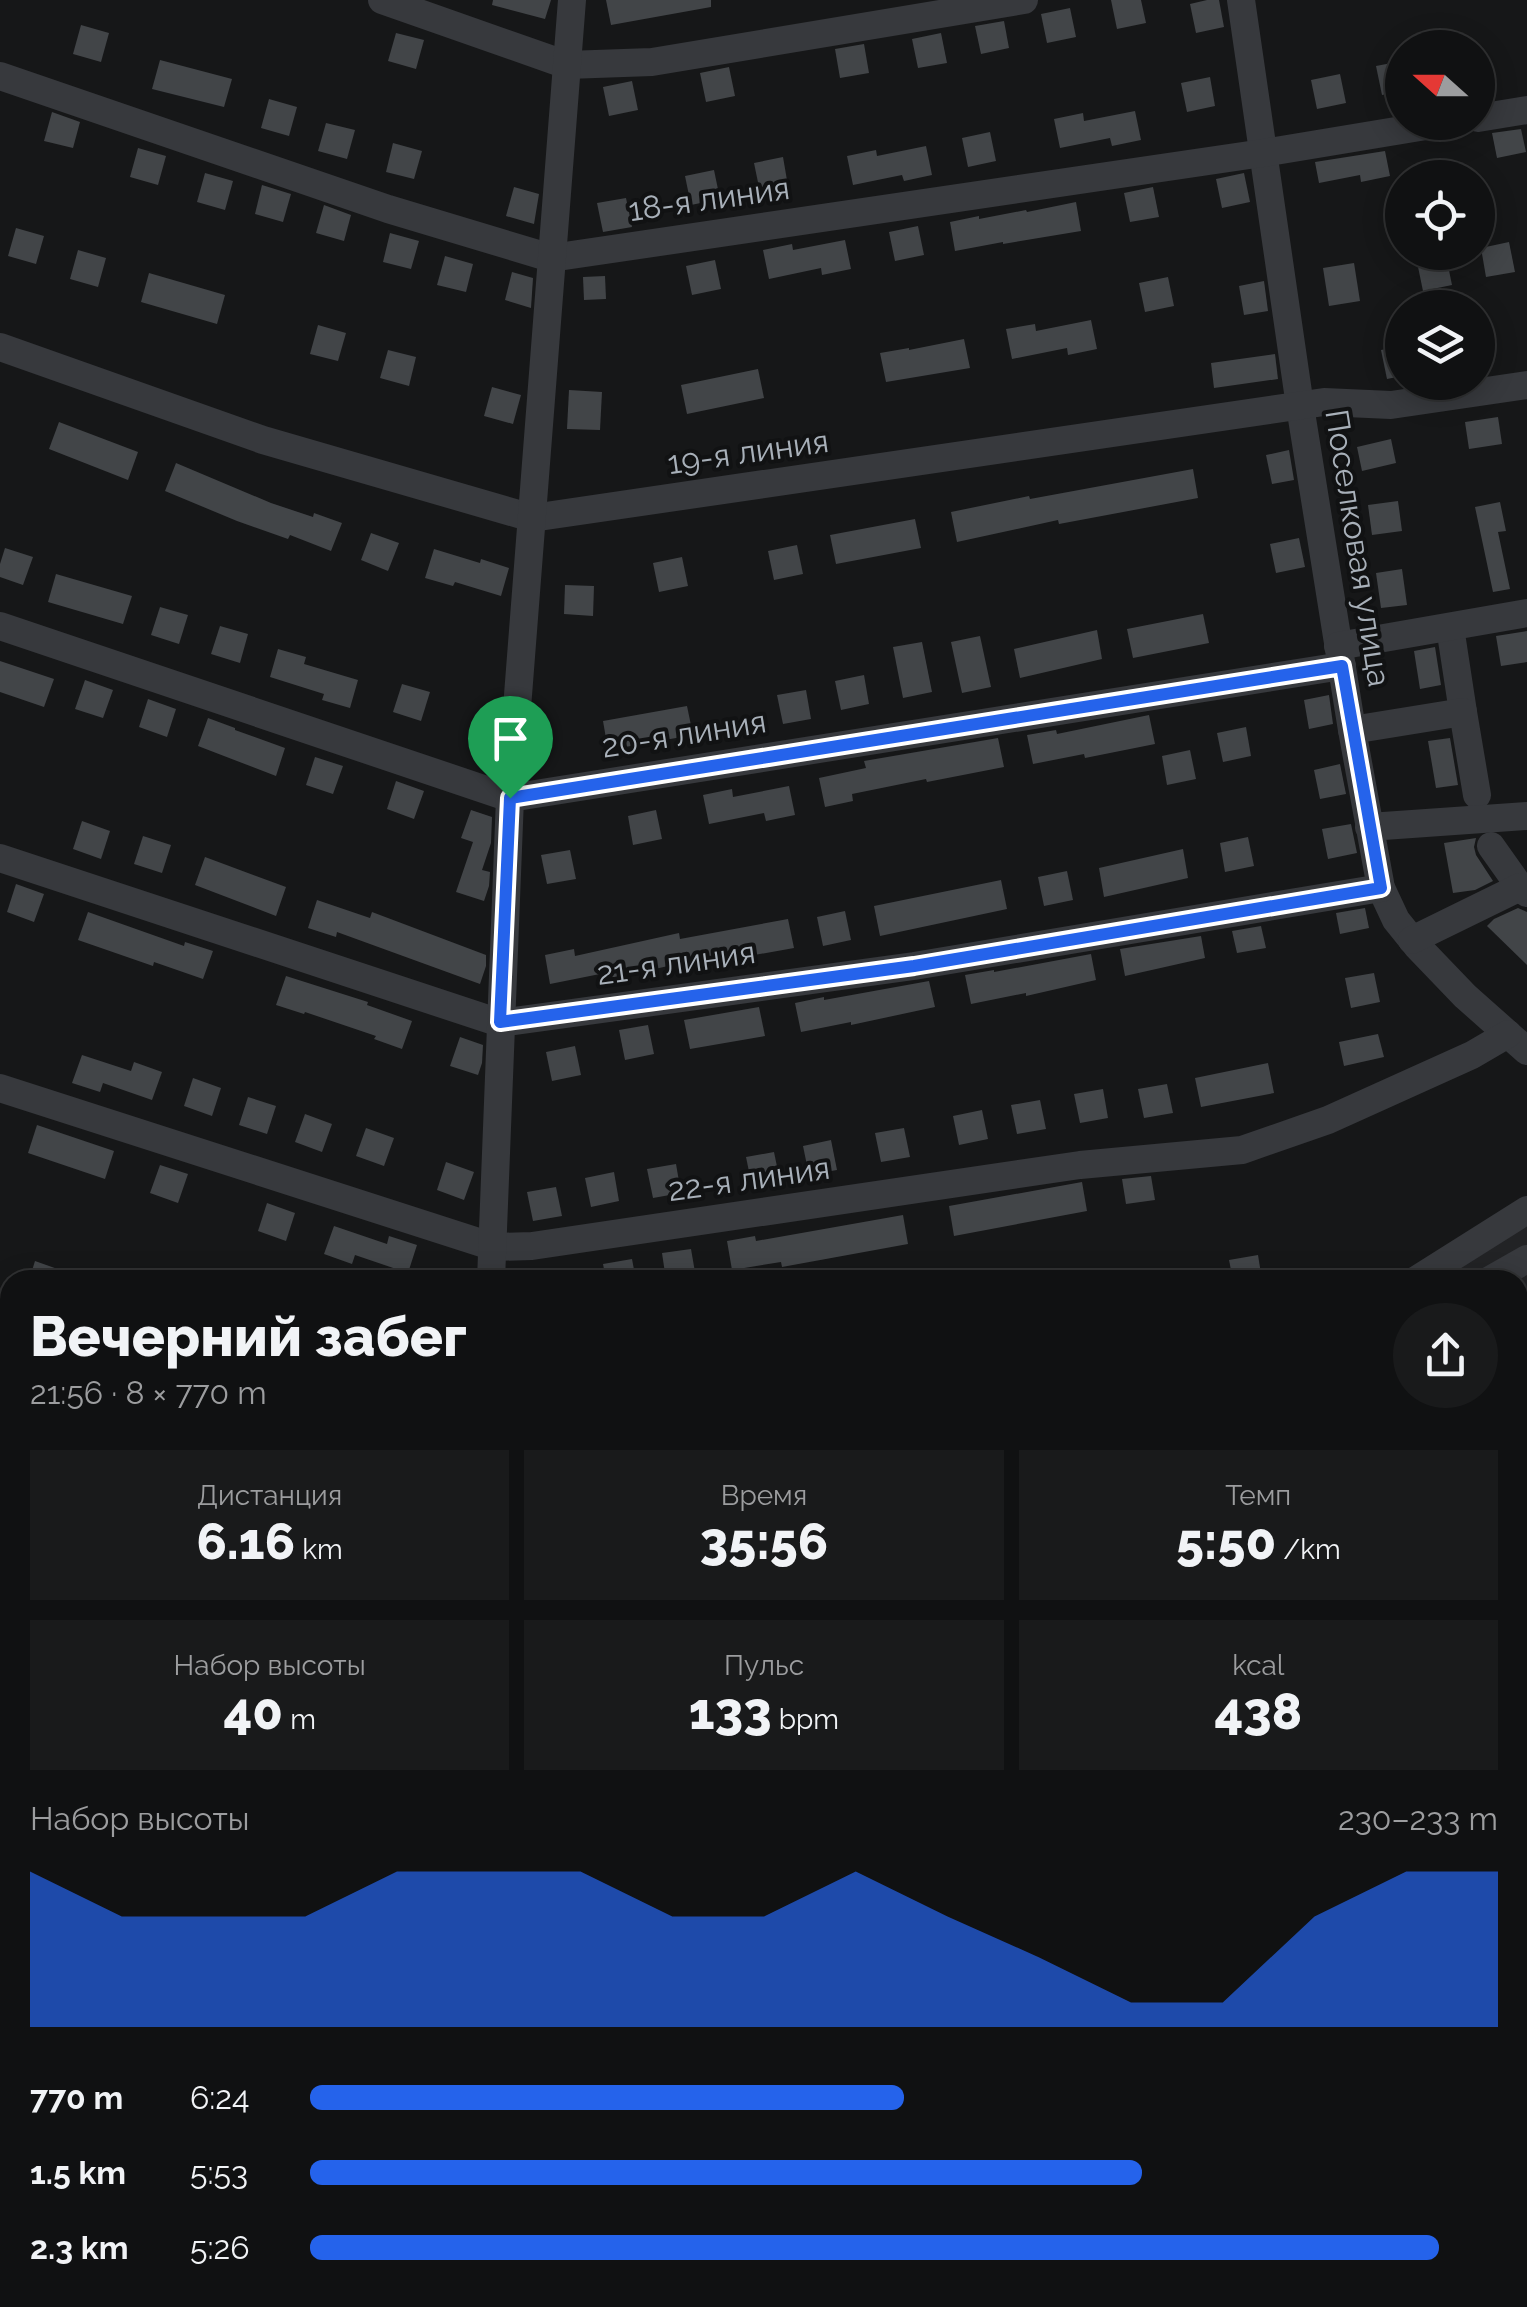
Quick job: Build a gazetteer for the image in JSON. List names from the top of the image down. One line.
{"streets":{"street":["18-я линия","19-я линия","Поселковая улица","20-я линия","21-я линия","22-я линия"]},"crossings":[["18-я линия","Поселковая улица"],["19-я линия","Поселковая улица"],["Поселковая улица","20-я линия"],["Поселковая улица","21-я линия"],["Поселковая улица","22-я линия"]],"north":"left","page":{"heading":["Вечерний забег","21:56 · 8 × 770 m"],"stats":[["Дистанция","6.16 km"],["Время","35:56"],["Темп","5:50 /km"],["Набор высоты","40 m"],["Пульс","133 bpm"],["kcal","438"]],"chart":["Набор высоты","230–233 m"],"list":[{"name":"770 m","note":"6:24"},{"name":"1.5 km","note":"5:53"},{"name":"2.3 km","note":"5:26"}]}}
